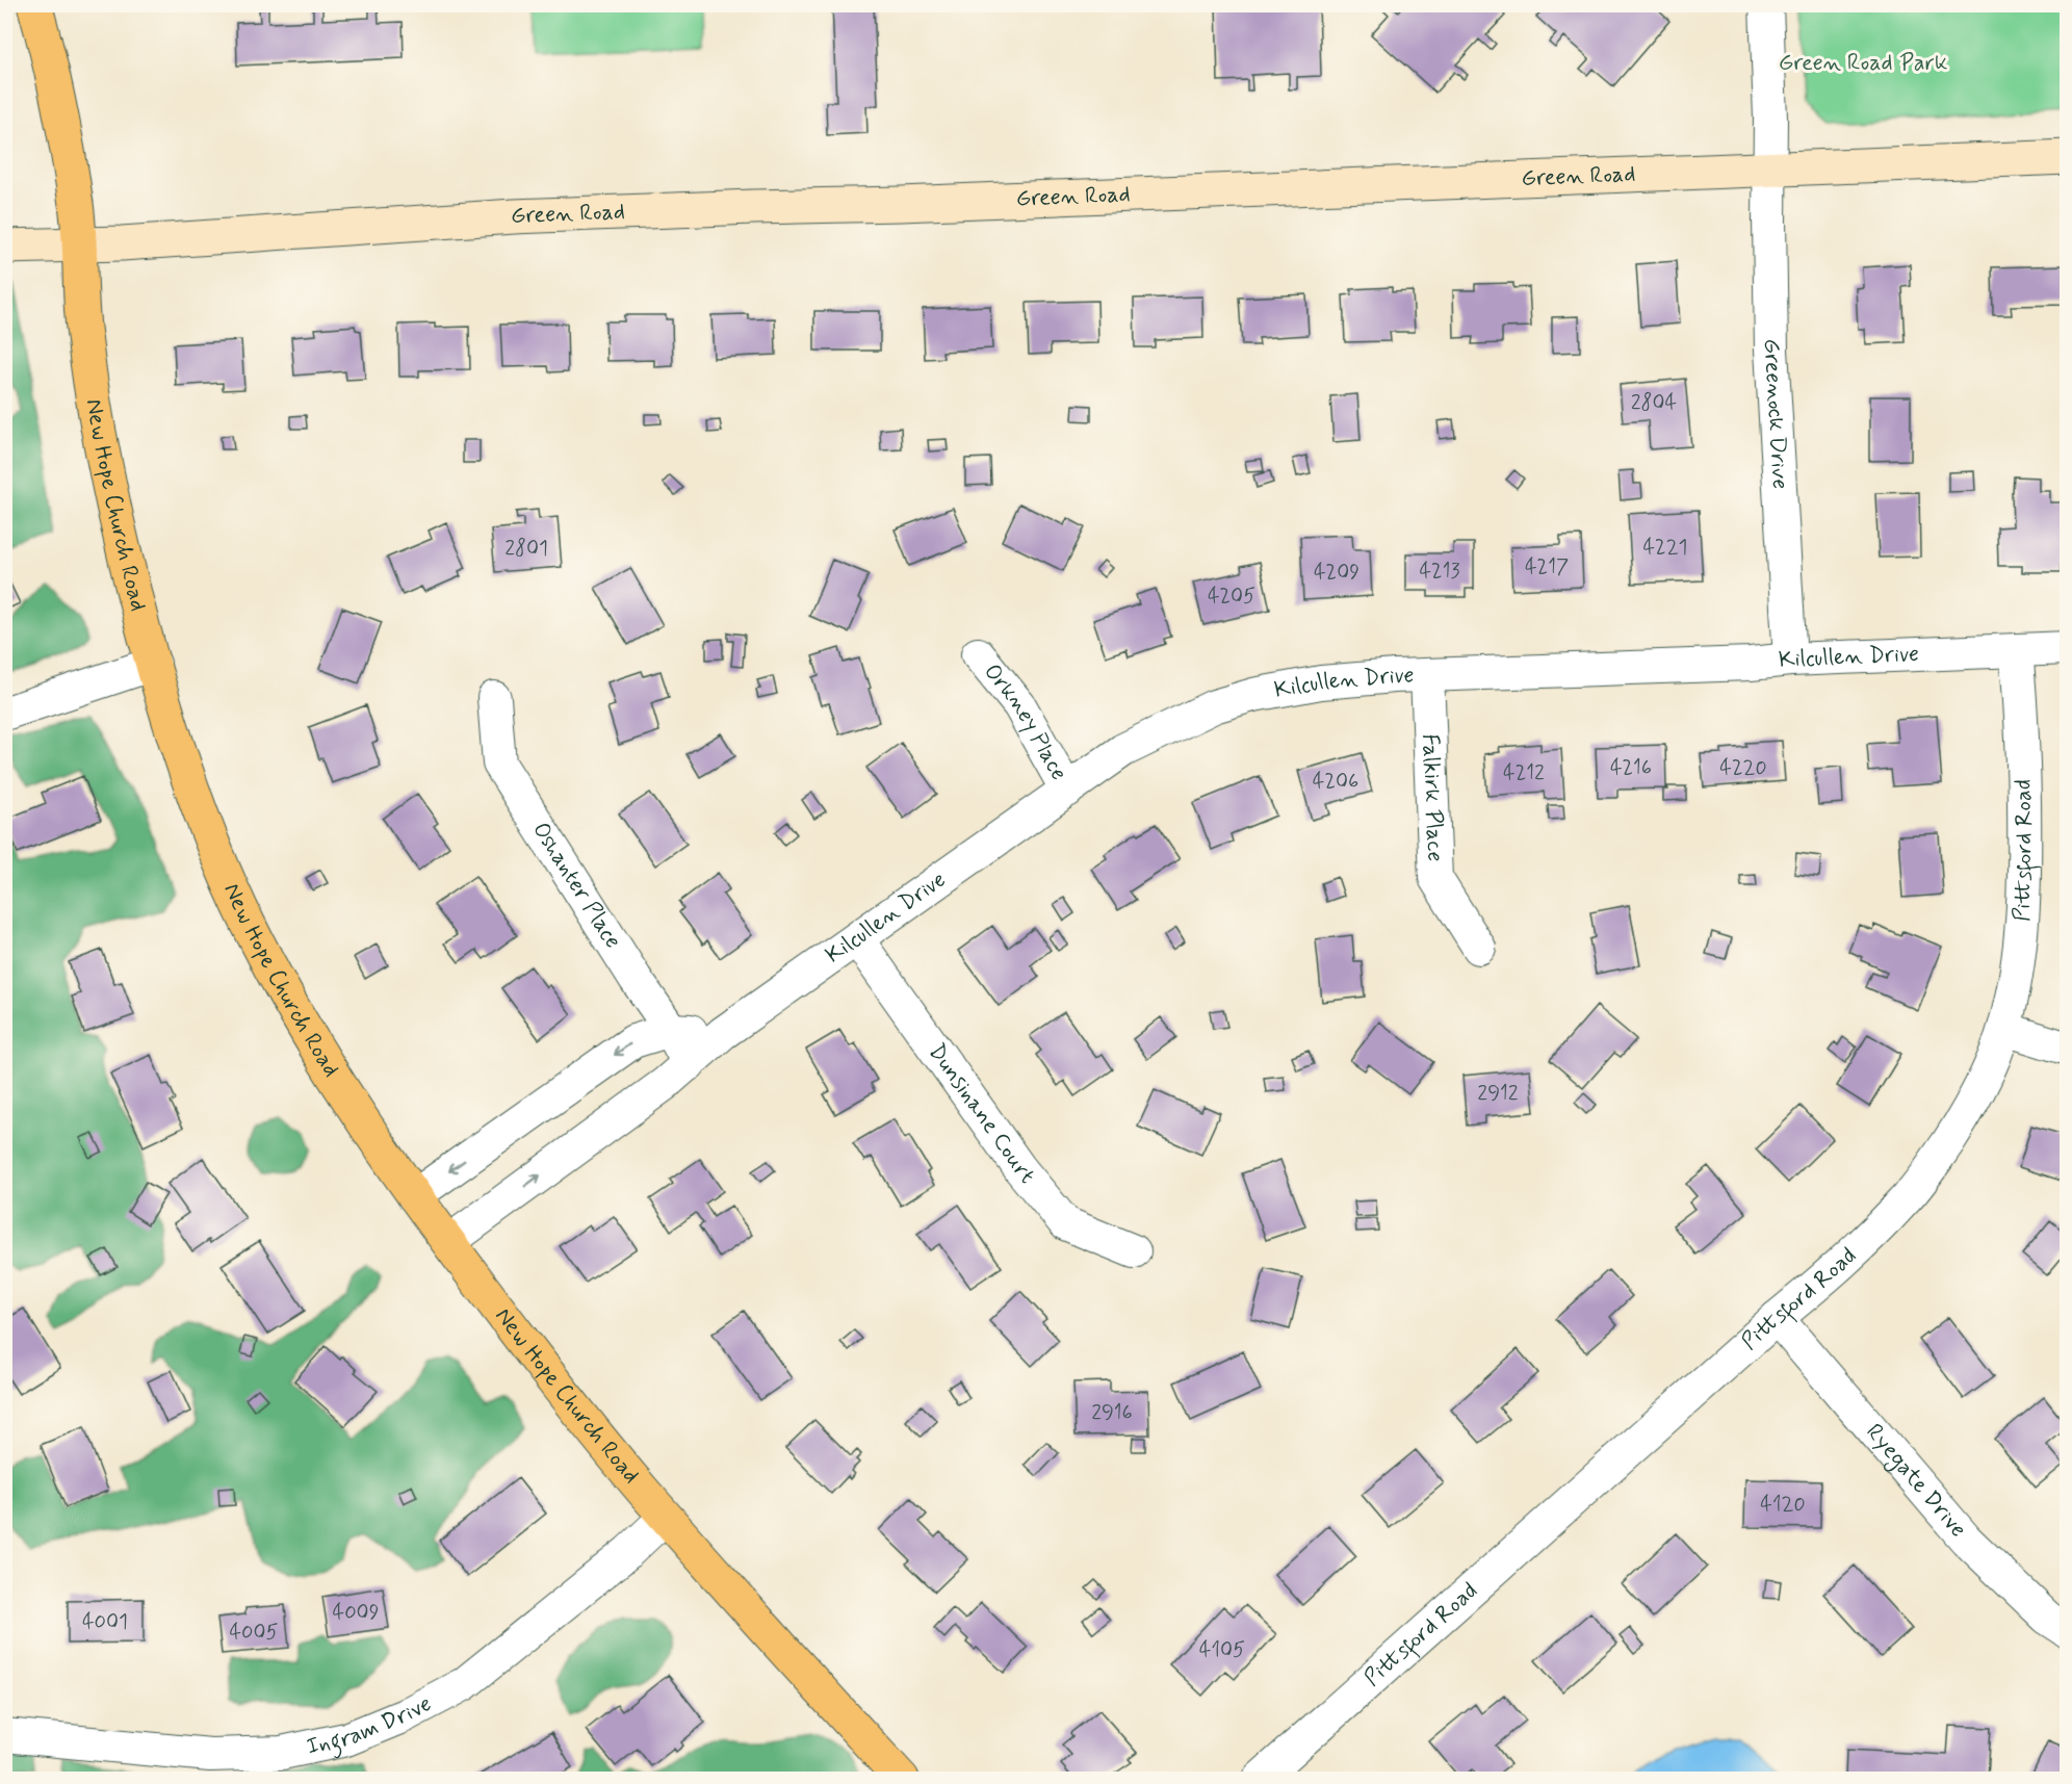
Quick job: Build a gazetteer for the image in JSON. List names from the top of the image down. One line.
{"streets":{"main road":["New Hope Church Road"],"street":["Green Road","Greenock Drive","Kilcullen Drive","Orkney Place","Falkirk Place","Pittsford Road","Oshanter Place","Dunsinane Court","Ryegate Drive","Ingram Drive"]},"crossings":[["Green Road","Greenock Drive"],["Green Road","New Hope Church Road"],["Greenock Drive","Kilcullen Drive"],["New Hope Church Road","Kilcullen Drive"],["New Hope Church Road","Ingram Drive"],["Kilcullen Drive","Orkney Place"],["Kilcullen Drive","Falkirk Place"],["Kilcullen Drive","Pittsford Road"],["Kilcullen Drive","Oshanter Place"],["Kilcullen Drive","Dunsinane Court"],["Pittsford Road","Ryegate Drive"]],"parks":["Green Road Park"],"house_numbers":["2804","4221","2801","4217","4213","4209","4205","4216","4220","4212","4206","2912","2916","4120","4009","4001","4005","4105"]}
